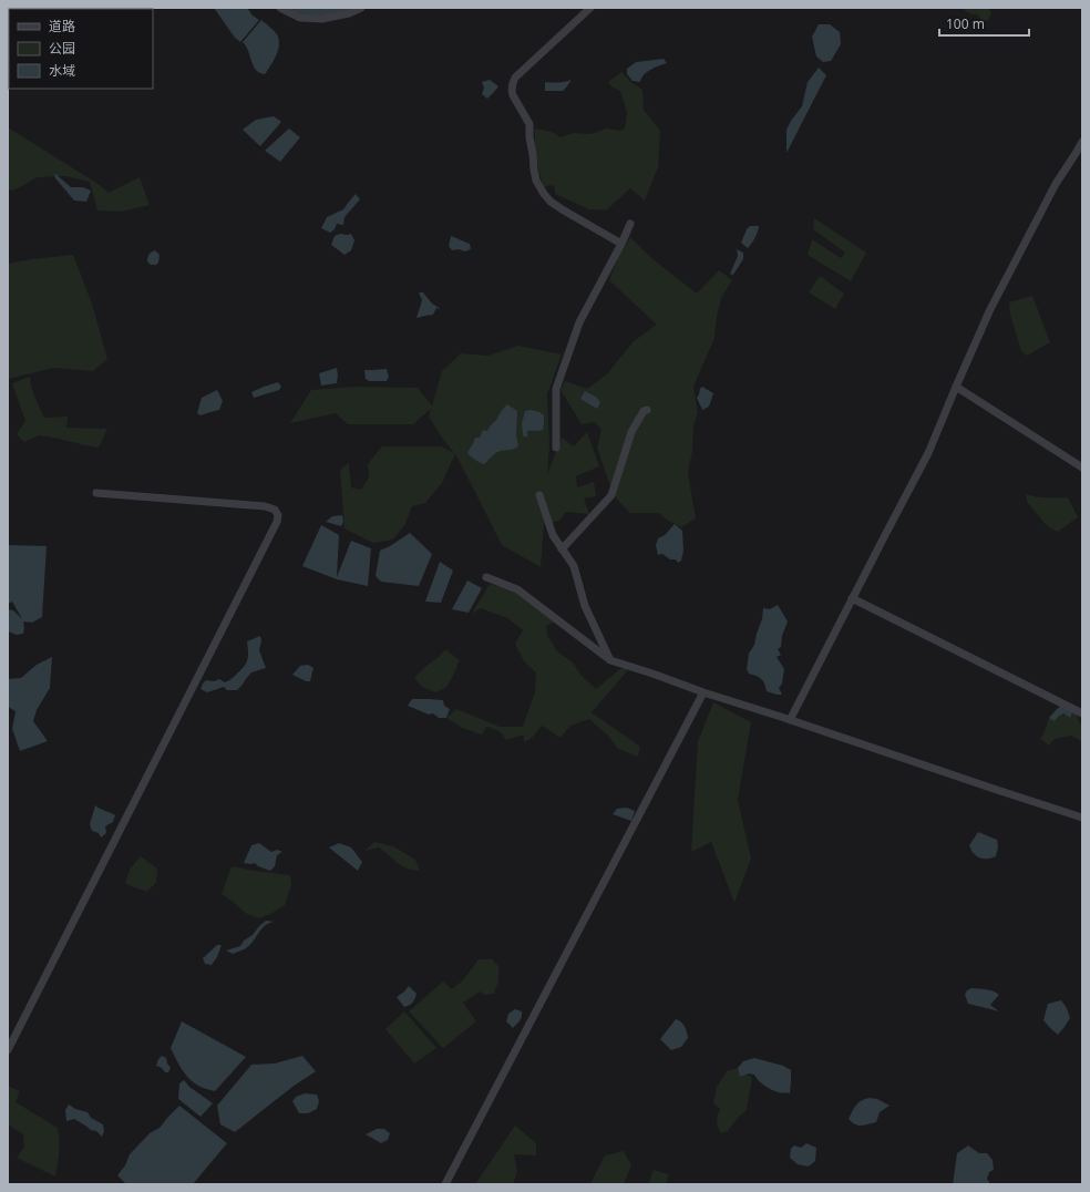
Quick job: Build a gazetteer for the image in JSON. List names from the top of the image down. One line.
{"legend":["道路","公园","水域"],"scale_bar":"100 m"}
